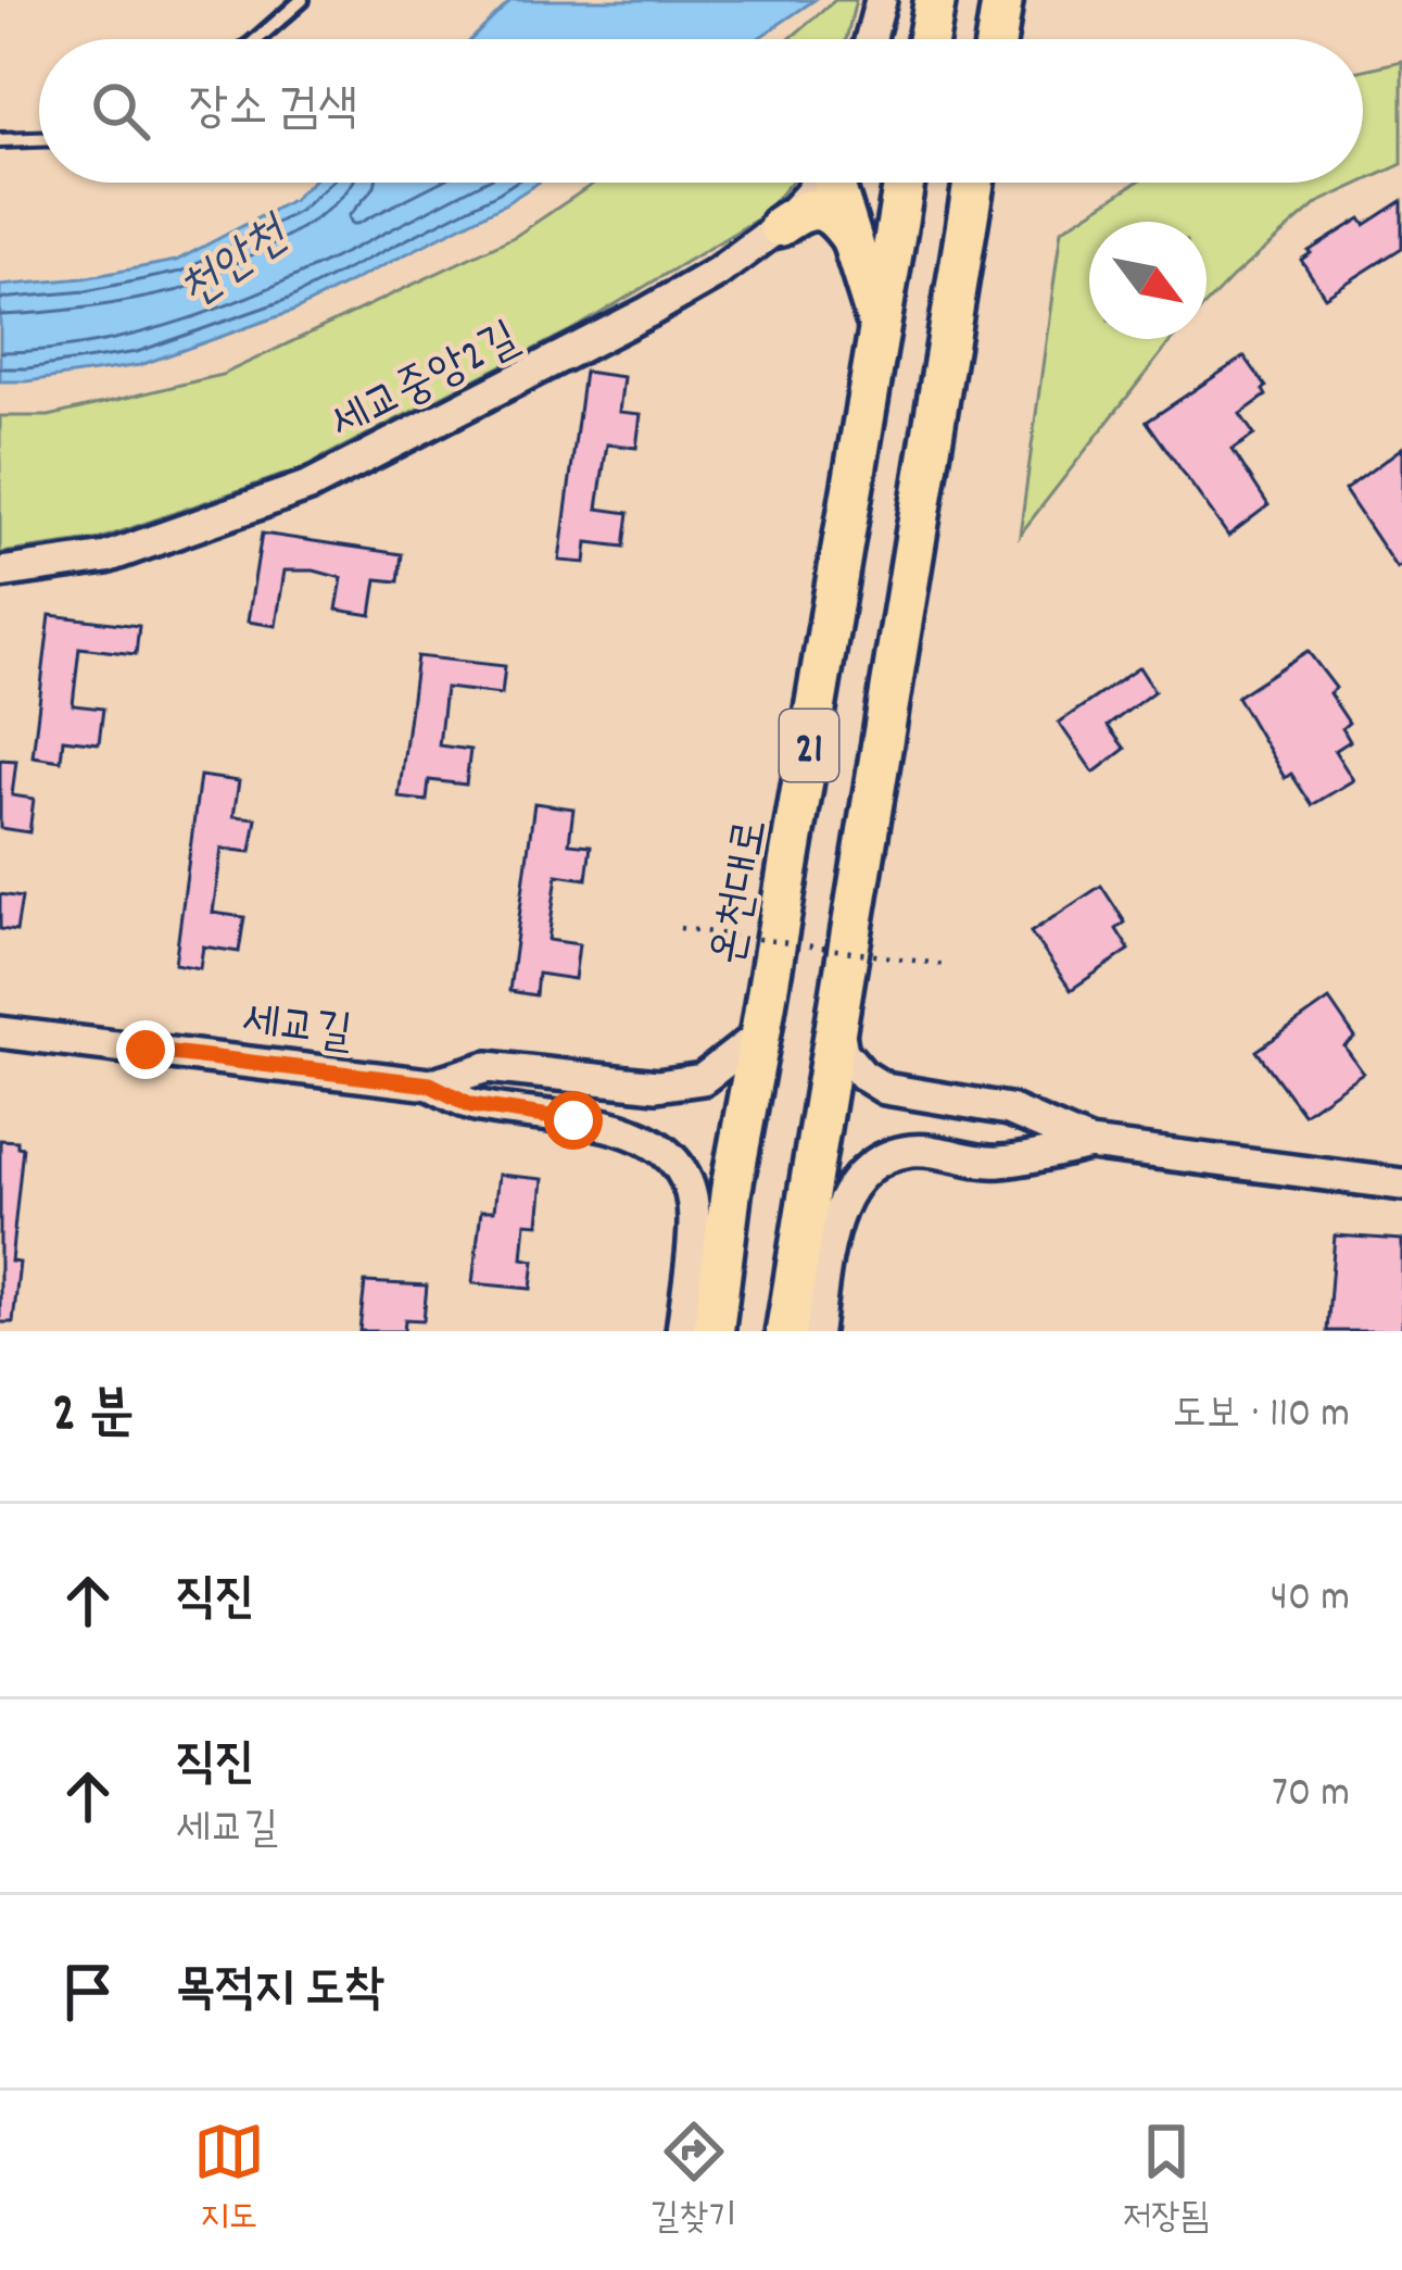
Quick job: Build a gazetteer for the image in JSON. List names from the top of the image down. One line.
{"streets":{"highway":["21","온천대로"],"street":["세교중앙2길","세교길"]},"water":["천안천"],"north":"bottom right","page":{"search":"장소 검색","heading":["2 분","도보 · 110 m"],"list":[["직진","40 m"],["직진","세교길","70 m"],"목적지 도착"],"nav":["지도","길찾기","저장됨"]}}
